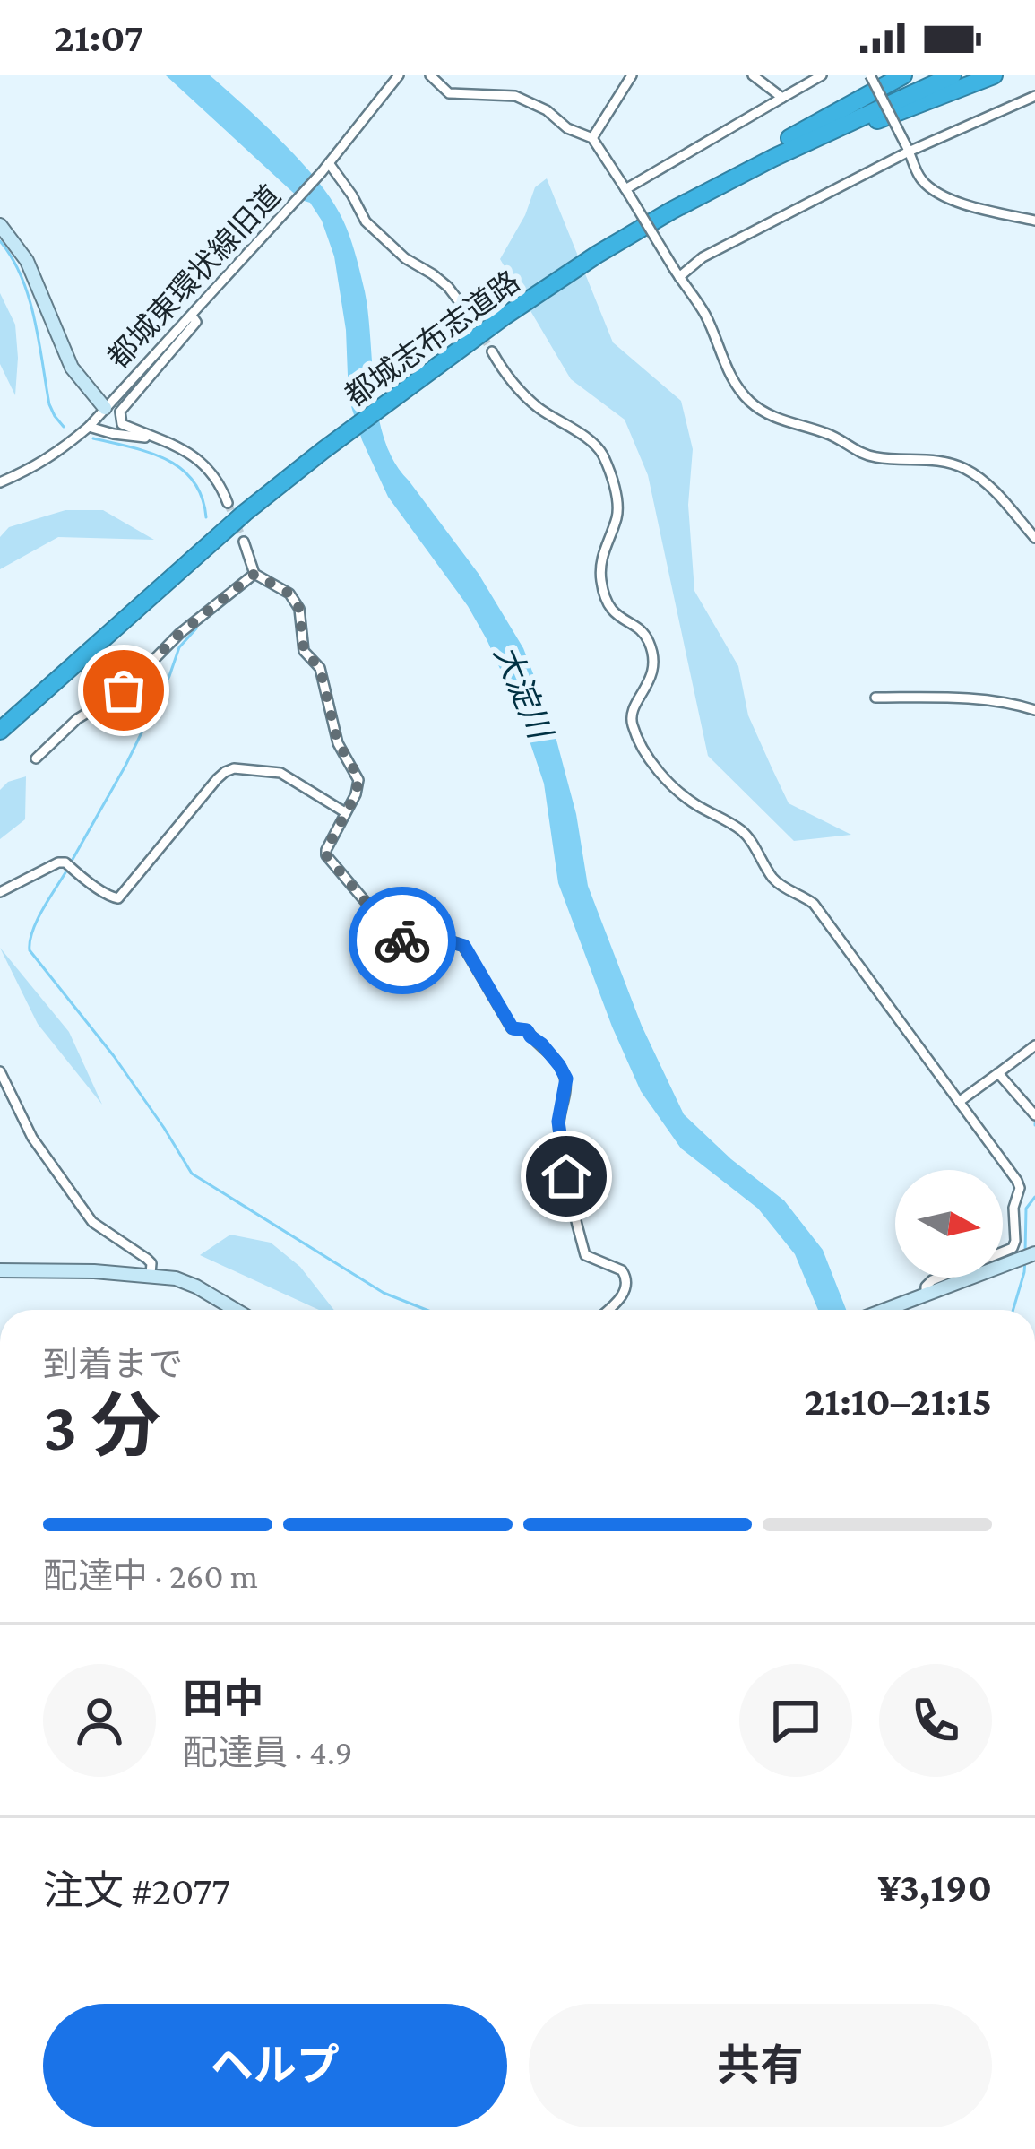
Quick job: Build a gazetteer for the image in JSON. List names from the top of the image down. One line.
{"streets":{"highway":["都城志布志道路"],"street":["都城東環状線旧道"]},"water":["大淀川"],"north":"right","page":{"status":"21:07","heading":["3 分","到着まで","21:10–21:15"],"panel":["田中","配達員 · 4.9","注文 #2077","¥3,190"],"bar":"配達中 · 260 m","buttons":["ヘルプ","共有"]}}
